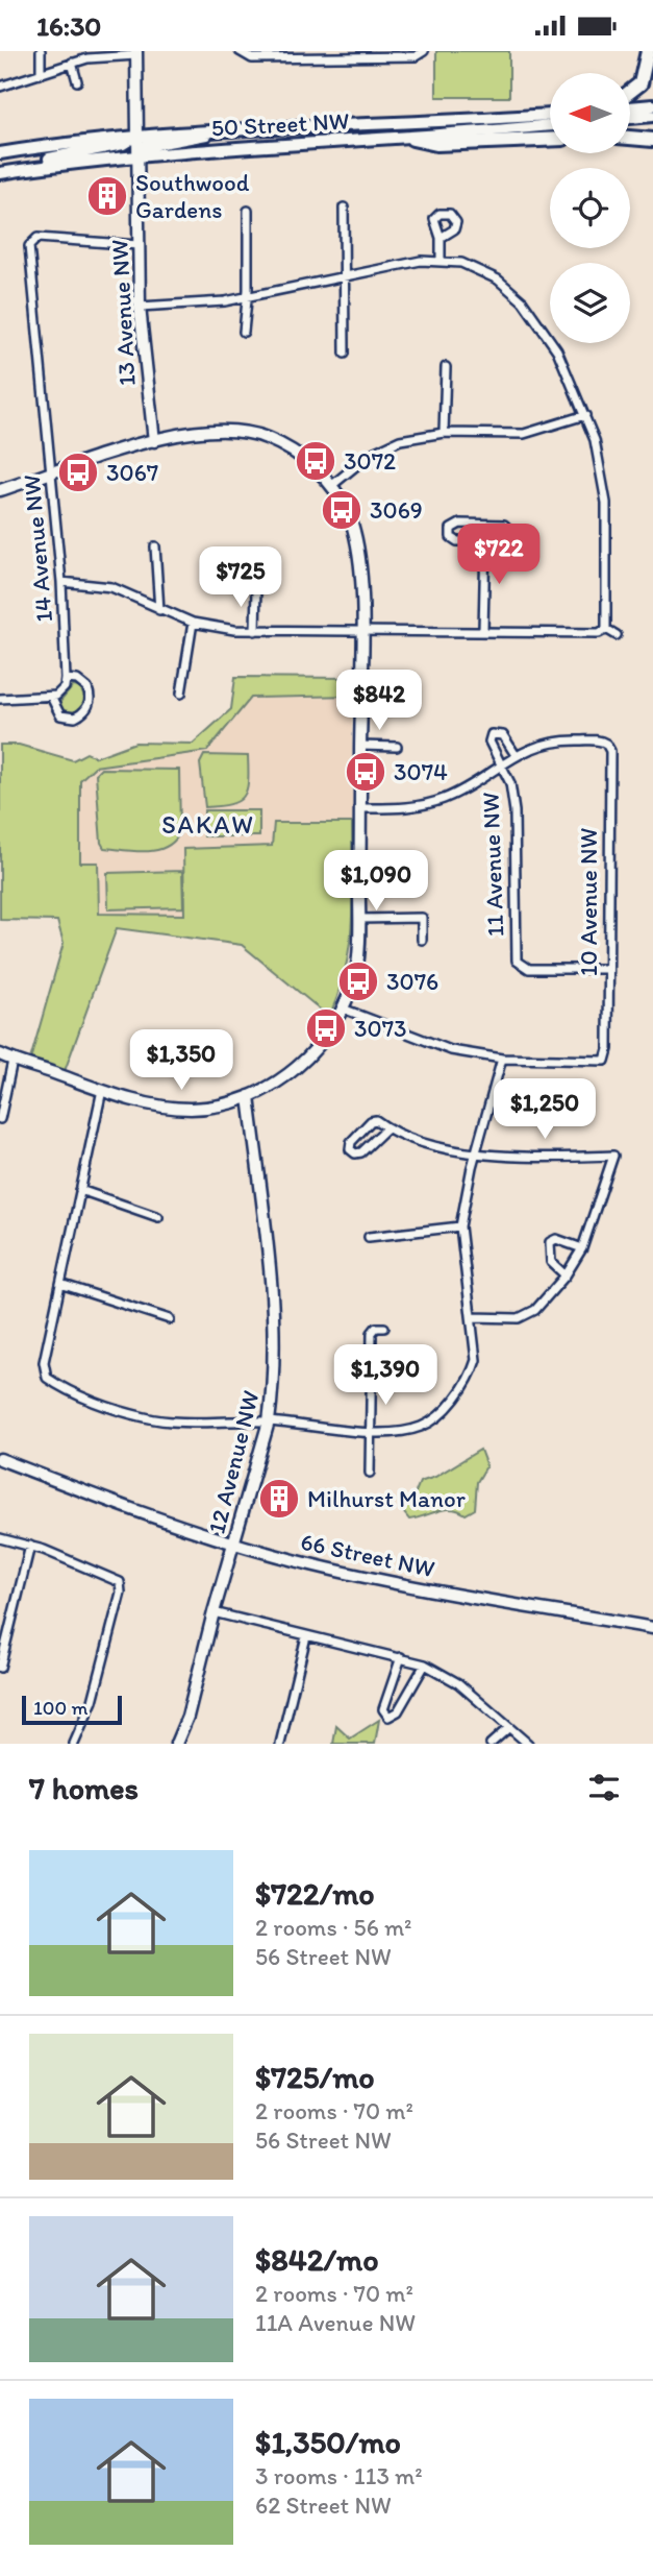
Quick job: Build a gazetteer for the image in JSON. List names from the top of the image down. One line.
{"streets":{"main road":["50 Street NW"],"street":["13 Avenue NW","14 Avenue NW","11 Avenue NW","10 Avenue NW","12 Avenue NW","66 Street NW"]},"crossings":[["50 Street NW","13 Avenue NW"],["13 Avenue NW","14 Avenue NW"],["11 Avenue NW","10 Avenue NW"],["12 Avenue NW","66 Street NW"]],"districts":["SAKAW"],"places":{"building":["Southwood Gardens","Milhurst Manor"],"bus stop":["3072","3067","3069","3074","3076","3073"]},"scale_bar":"100 m","north":"left","page":{"status":"16:30","price":["$722","$725","$842","$1,090","$1,350","$1,250","$1,390"],"scale":"100 m","heading":"7 homes","list":[{"name":"$722/mo","note":"2 rooms · 56 m² · 56 Street NW"},{"name":"$725/mo","note":"2 rooms · 70 m² · 56 Street NW"},{"name":"$842/mo","note":"2 rooms · 70 m² · 11A Avenue NW"},{"name":"$1,350/mo","note":"3 rooms · 113 m² · 62 Street NW"}]}}
